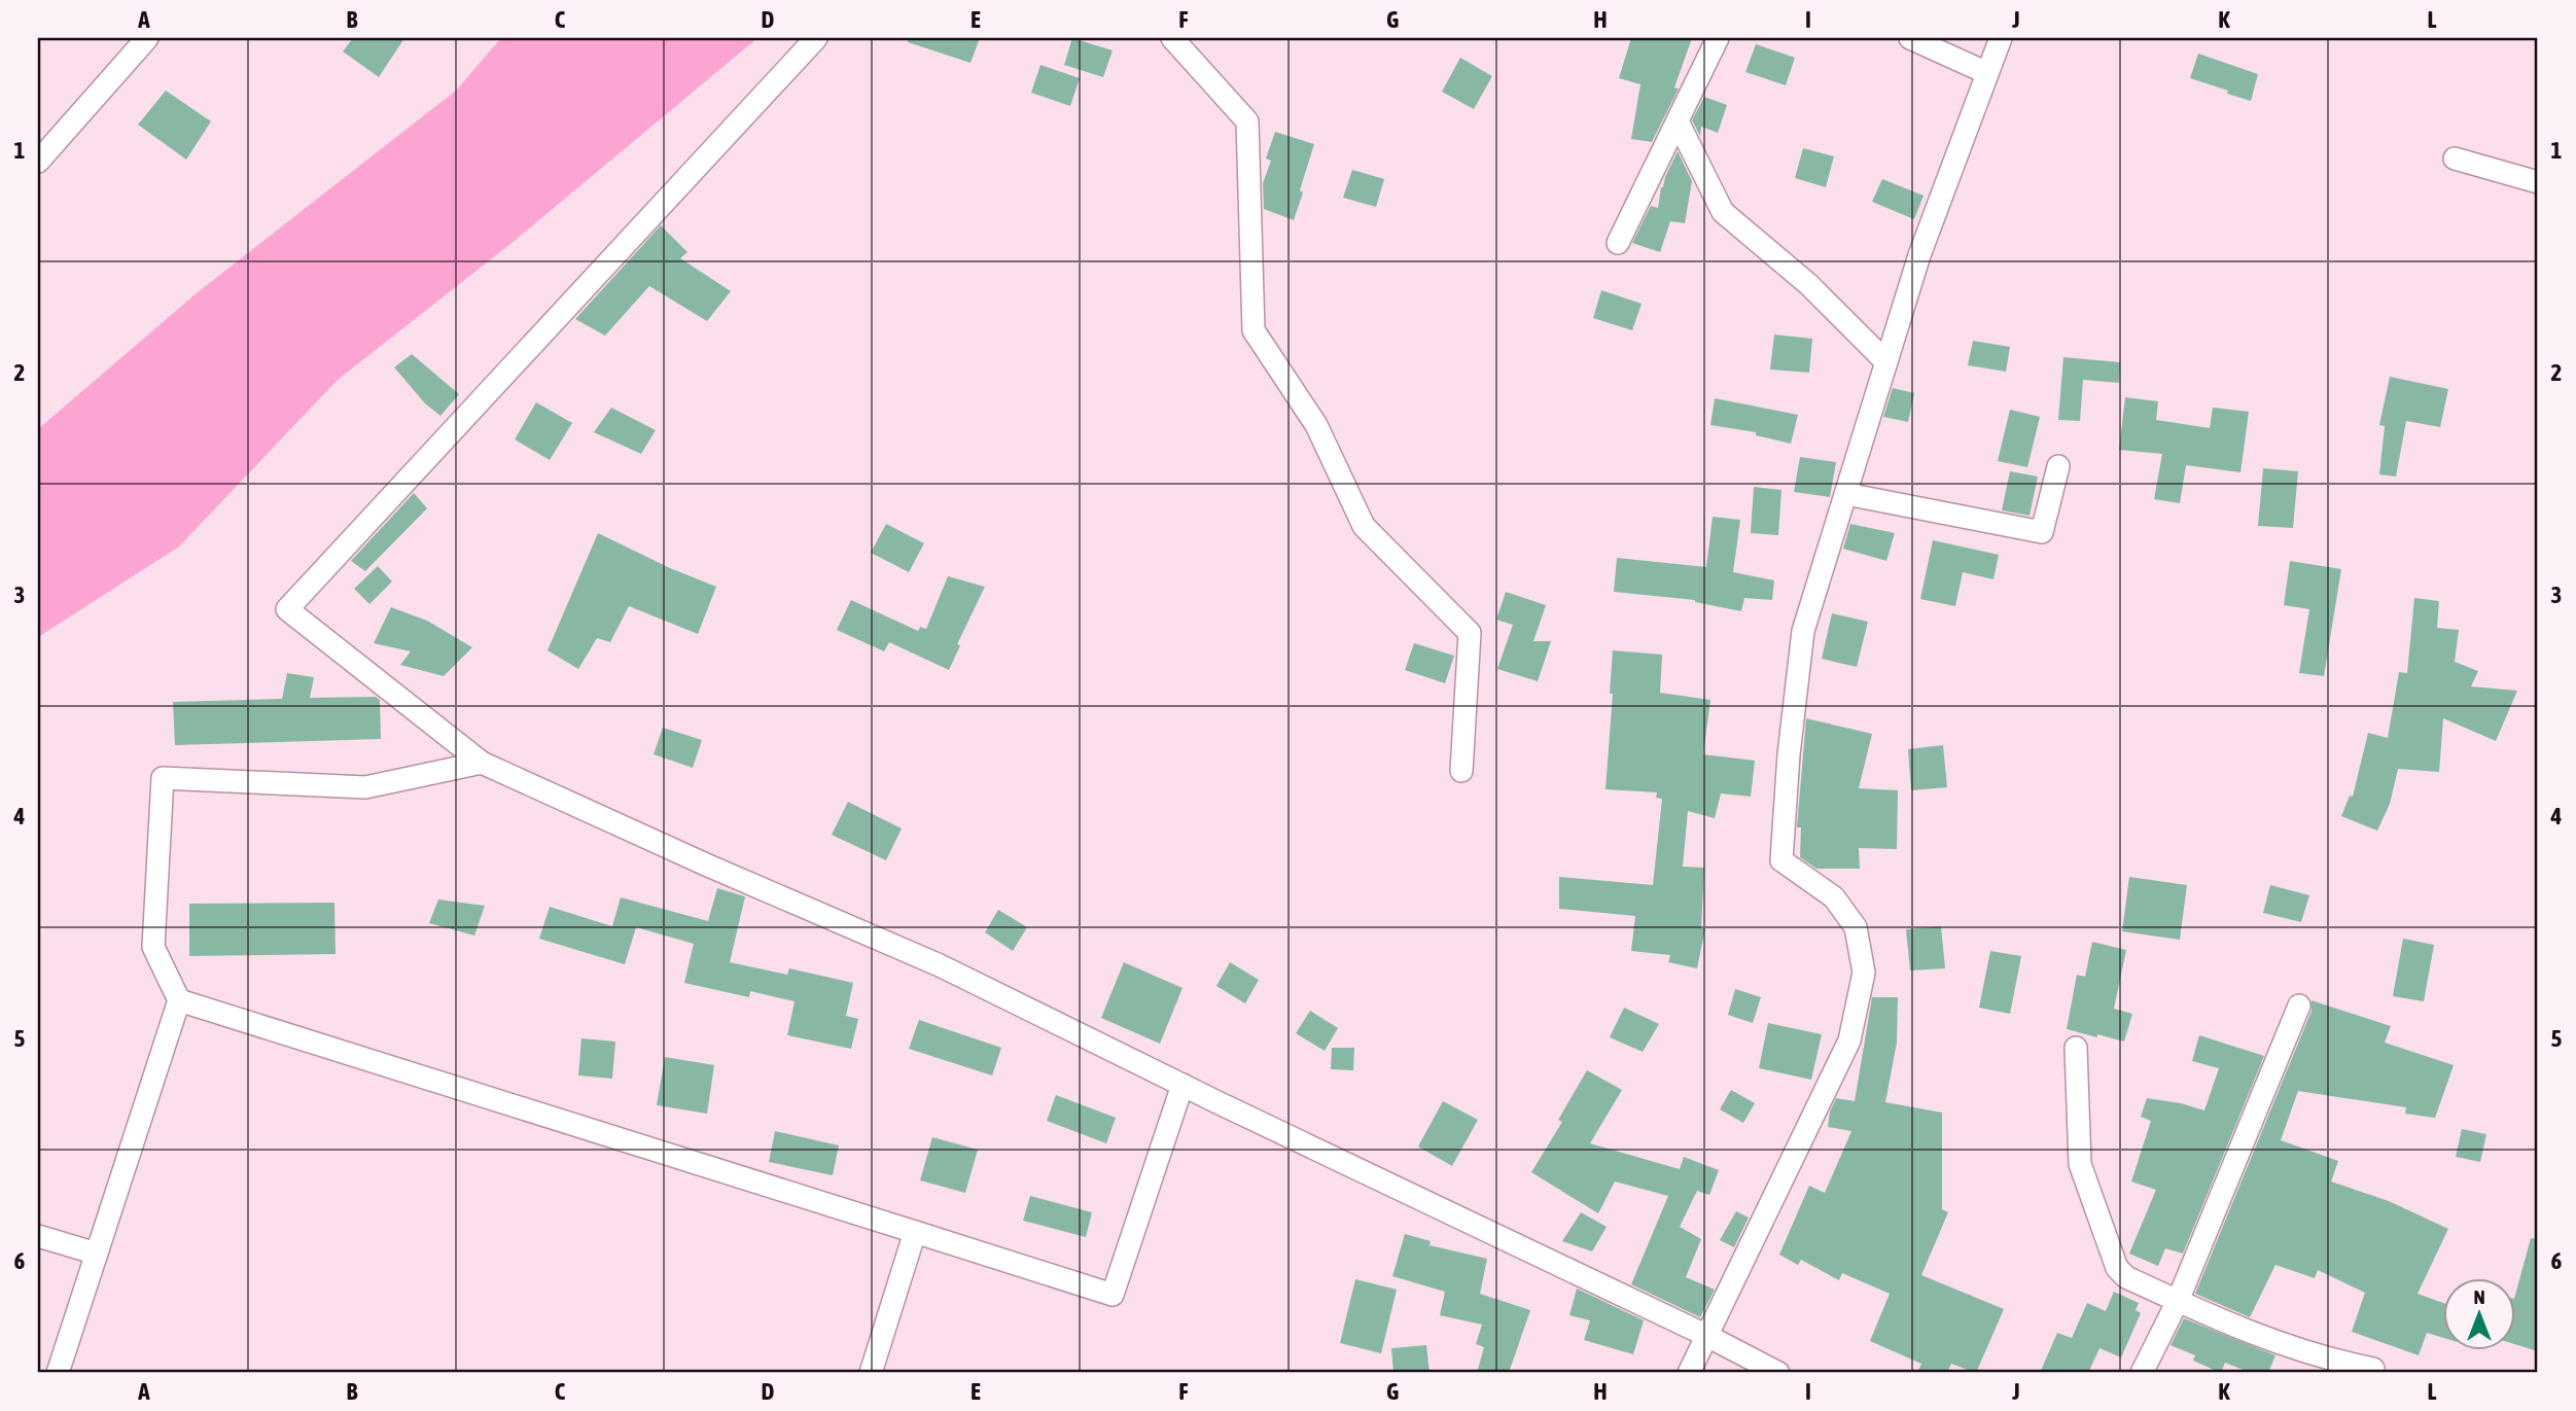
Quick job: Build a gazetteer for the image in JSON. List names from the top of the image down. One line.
{"north":"top","grid":{"columns":["A","B","C","D","E","F","G","H","I","J","K","L"],"rows":["1","2","3","4","5","6"]}}
